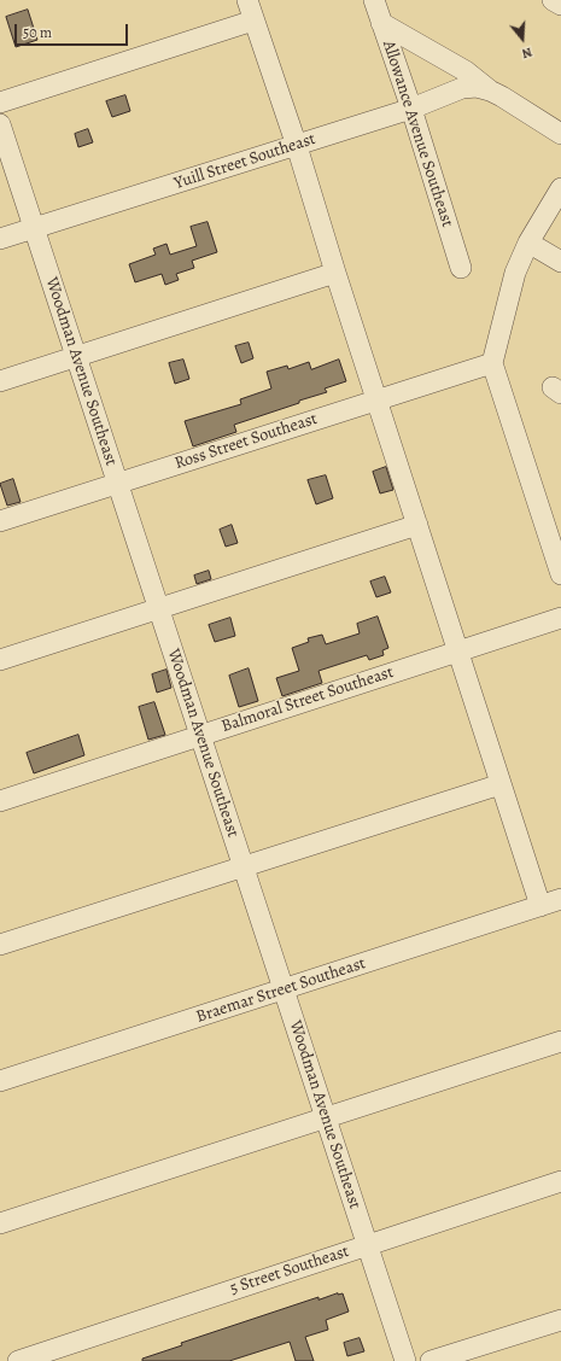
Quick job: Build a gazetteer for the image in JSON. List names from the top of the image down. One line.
{"streets":{"street":["Allowance Avenue Southeast","Yuill Street Southeast","Woodman Avenue Southeast","Ross Street Southeast","Balmoral Street Southeast","Braemar Street Southeast","5 Street Southeast"]},"crossings":[["Allowance Avenue Southeast","Yuill Street Southeast"],["Yuill Street Southeast","Woodman Avenue Southeast"],["Woodman Avenue Southeast","Ross Street Southeast"],["Woodman Avenue Southeast","Balmoral Street Southeast"],["Woodman Avenue Southeast","Braemar Street Southeast"],["Woodman Avenue Southeast","5 Street Southeast"]],"scale_bar":"50 m","north":"bottom"}
